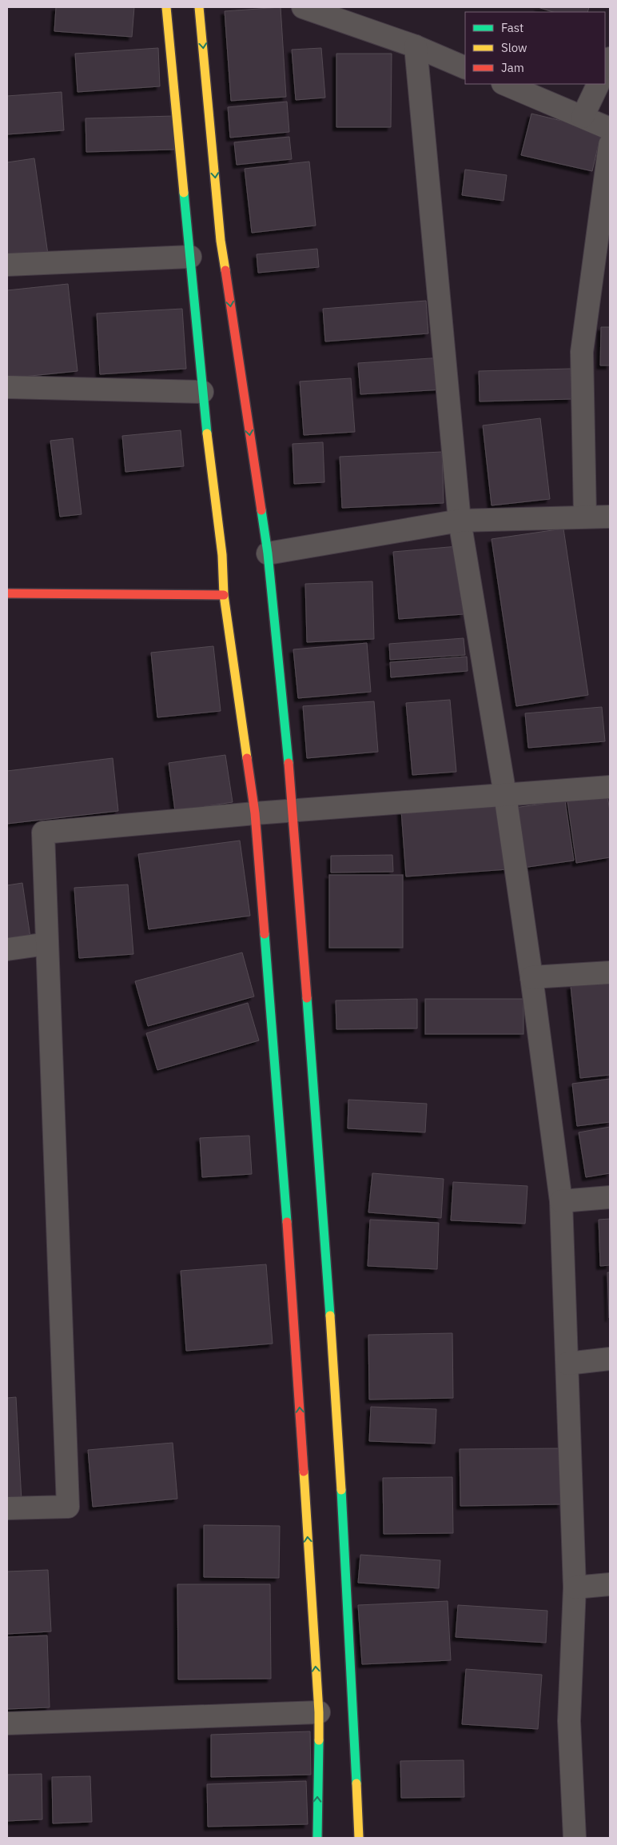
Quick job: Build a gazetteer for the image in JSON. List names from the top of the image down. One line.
{"legend":["Fast","Slow","Jam"]}
